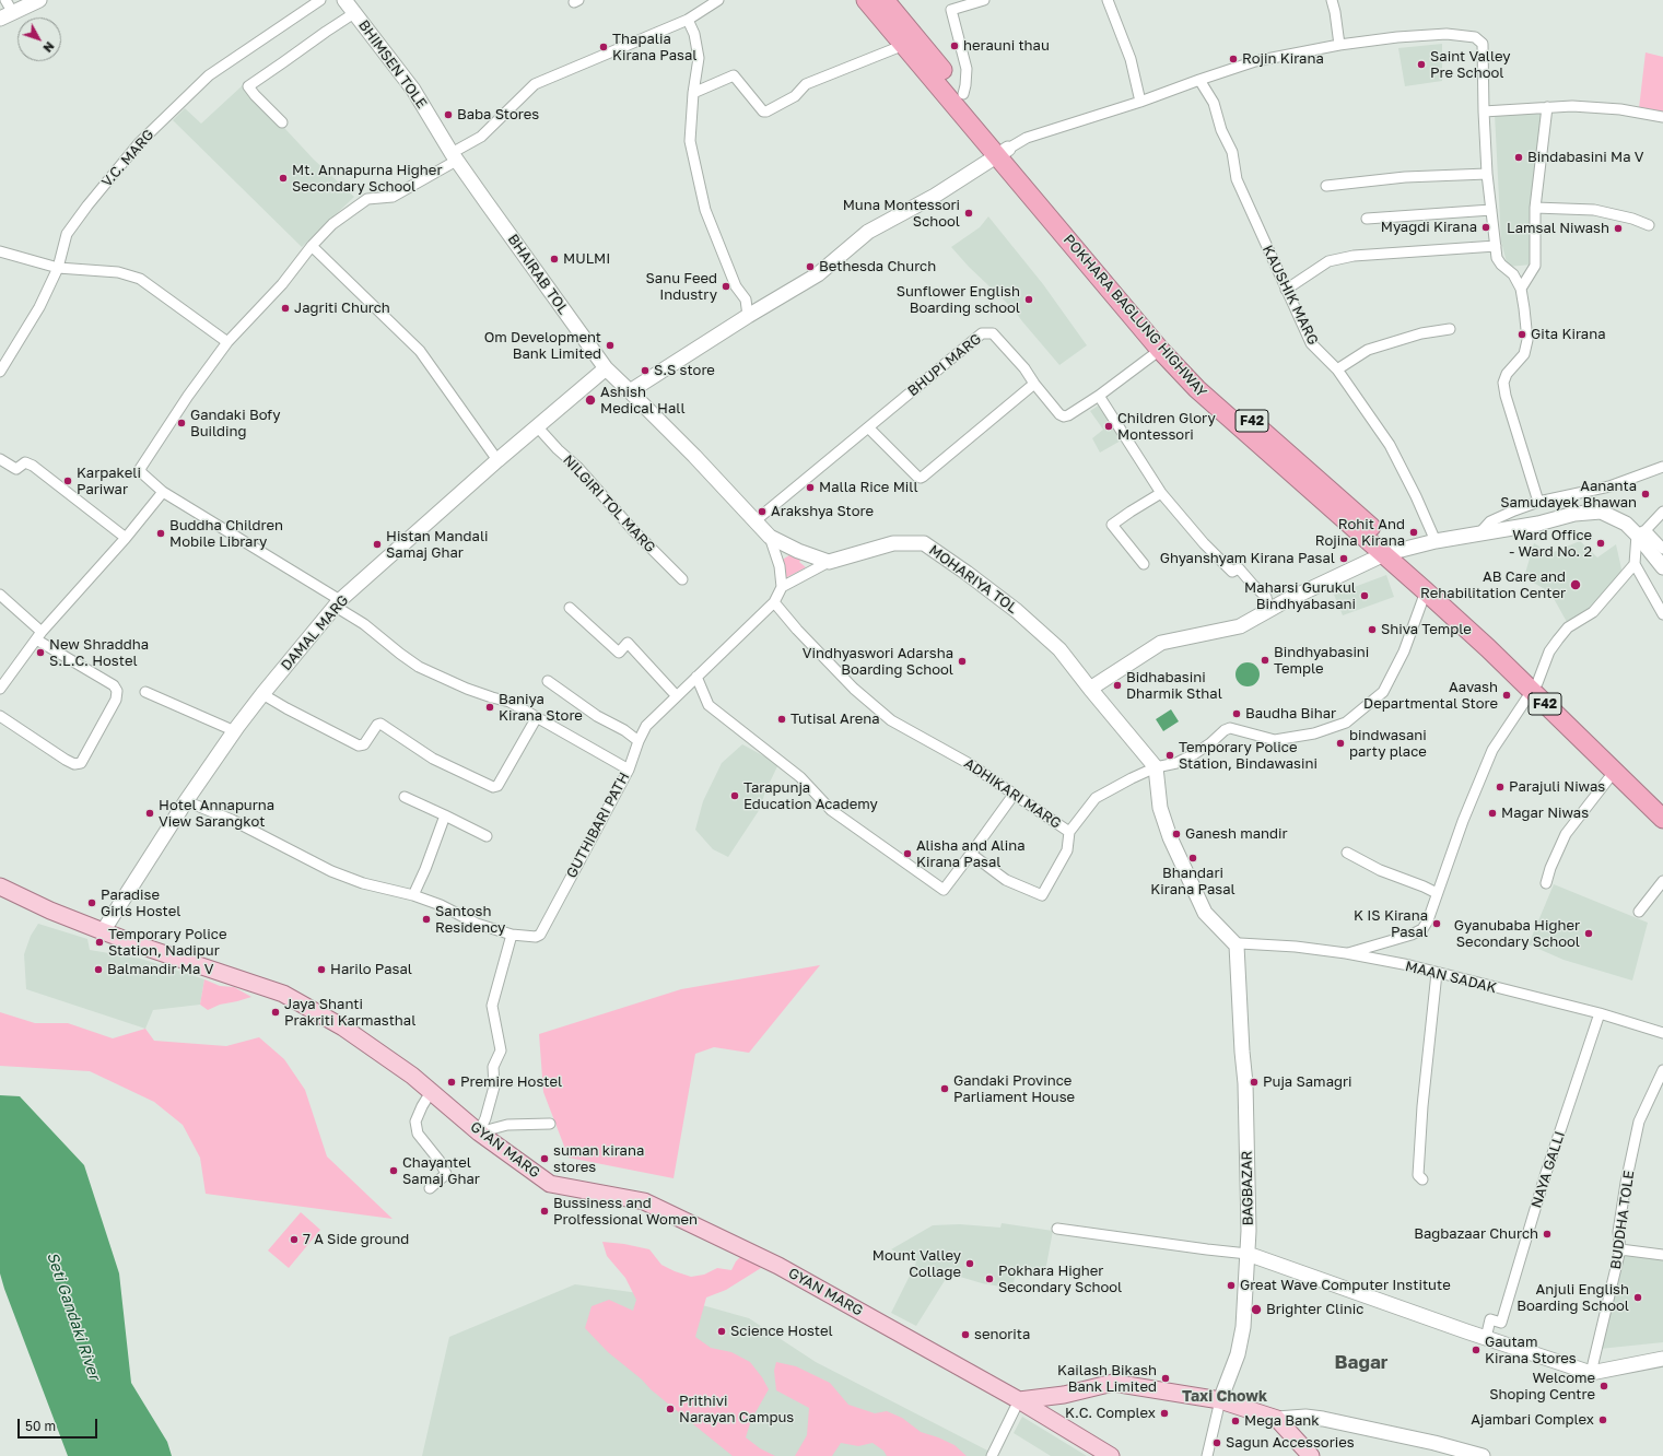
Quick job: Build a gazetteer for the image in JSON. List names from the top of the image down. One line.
{"streets":{"highway":["POKHARA BAGLUNG HIGHWAY","F42"],"main road":["BHIMSEN TOLE","BHAIRAB TOL","MOHARIYA TOL","DAMAL MARG","GYAN MARG","BAGBAZAR"],"street":["V.C. MARG","KAUSHIK MARG","BHUPI MARG","NILGIRI TOL MARG","ADHIKARI MARG","GUTHIBARI PATH","MAAN SADAK","NAYA GALLI","BUDDHA TOLE"]},"crossings":[["BHIMSEN TOLE","BHAIRAB TOL"],["BHAIRAB TOL","DAMAL MARG"],["NILGIRI TOL MARG","DAMAL MARG"],["DAMAL MARG","GYAN MARG"],["ADHIKARI MARG","GUTHIBARI PATH"],["MAAN SADAK","NAYA GALLI"],["MAAN SADAK","BAGBAZAR"]],"districts":["Bagar","Taxi Chowk"],"water":["Seti Gandaki River"],"places":["herauni thau","Thapalia Kirana Pasal","Rojin Kirana","Saint Valley Pre School","Baba Stores","Bindabasini Ma V","Mt. Annapurna Higher Secondary School","Muna Montessori School","Myagdi Kirana","Lamsal Niwash","MULMI","Bethesda Church","Sanu Feed Industry","Sunflower English Boarding school","Jagriti Church","Gita Kirana","Om Development Bank Limited","S.S store","Ashish Medical Hall","Gandaki Bofy Building","Children Glory Montessori","Karpakeli Pariwar","Malla Rice Mill","Aananta Samudayek Bhawan","Arakshya Store","Rohit And Rojina Kirana","Buddha Children Mobile Library","Ward Office - Ward No. 2","Histan Mandali Samaj Ghar","Ghyanshyam Kirana Pasal","AB Care and Rehabilitation Center","Maharsi Gurukul Bindhyabasani","Shiva Temple","New Shraddha S.L.C. Hostel","Bindhyabasini Temple","Vindhyaswori Adarsha Boarding School","Bidhabasini Dharmik Sthal","Aavash Departmental Store","Baniya Kirana Store","Baudha Bihar","Tutisal Arena","bindwasani party place","Temporary Police Station, Bindawasini","Parajuli Niwas","Tarapunja Education Academy","Hotel Annapurna View Sarangkot","Magar Niwas","Ganesh mandir","Alisha and Alina Kirana Pasal","Bhandari Kirana Pasal","Paradise Girls Hostel","Santosh Residency","K IS Kirana Pasal","Gyanubaba Higher Secondary School","Temporary Police Station, Nadipur","Balmandir Ma V","Harilo Pasal","Jaya Shanti Prakriti Karmasthal","Premire Hostel","Puja Samagri","Gandaki Province Parliament House","suman kirana stores","Chayantel Samaj Ghar","Bussiness and Prolfessional Women","Bagbazaar Church","7 A Side ground","Mount Valley Collage","Pokhara Higher Secondary School","Great Wave Computer Institute","Anjuli English Boarding School","Brighter Clinic","Science Hostel","senorita","Gautam Kirana Stores","Kailash Bikash Bank Limited","Welcome Shoping Centre","Prithivi Narayan Campus","K.C. Complex","Ajambari Complex","Mega Bank","Sagun Accessories"],"scale_bar":"50 m","north":"bottom right"}
